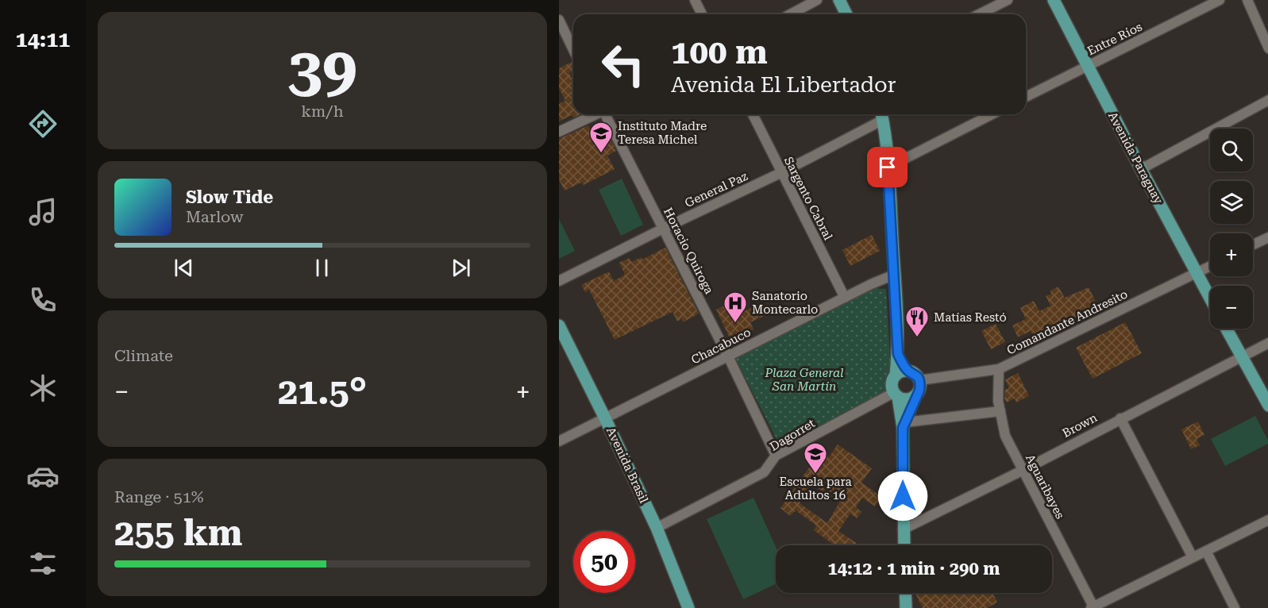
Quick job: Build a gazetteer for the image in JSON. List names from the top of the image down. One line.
{"streets":{"main road":["Avenida Paraguay","Avenida Brasil"],"street":["Entre Ríos","General Paz","Sargento Cabral","Horacio Quiroga","Comandante Andresito","Chacabuco","Brown","Dagorret","Aguaribayes"]},"crossings":[["Entre Ríos","Avenida Paraguay"],["Avenida Paraguay","Comandante Andresito"],["General Paz","Sargento Cabral"],["General Paz","Horacio Quiroga"],["Sargento Cabral","Chacabuco"],["Horacio Quiroga","Chacabuco"],["Horacio Quiroga","Dagorret"],["Comandante Andresito","Dagorret"],["Comandante Andresito","Aguaribayes"],["Chacabuco","Avenida Brasil"],["Brown","Aguaribayes"],["Dagorret","Avenida Brasil"]],"parks":["Plaza General San Martín"],"places":{"school or university":["Instituto Madre Teresa Michel","Escuela para Adultos 16"],"hospital":["Sanatorio Montecarlo"],"restaurant":["Matías Restó"]},"page":{"tabs":"14:11","tile":[["39","km/h"],"Climate",["Range · 51%","255 km"]],"turn":["100 m","Avenida El Libertador"],"map_buttons":["+","−"],"song":["Slow Tide","Marlow"],"heat":["−","21.5°","+"],"limit":"50","trip":"14:12 · 1 min · 290 m"}}
